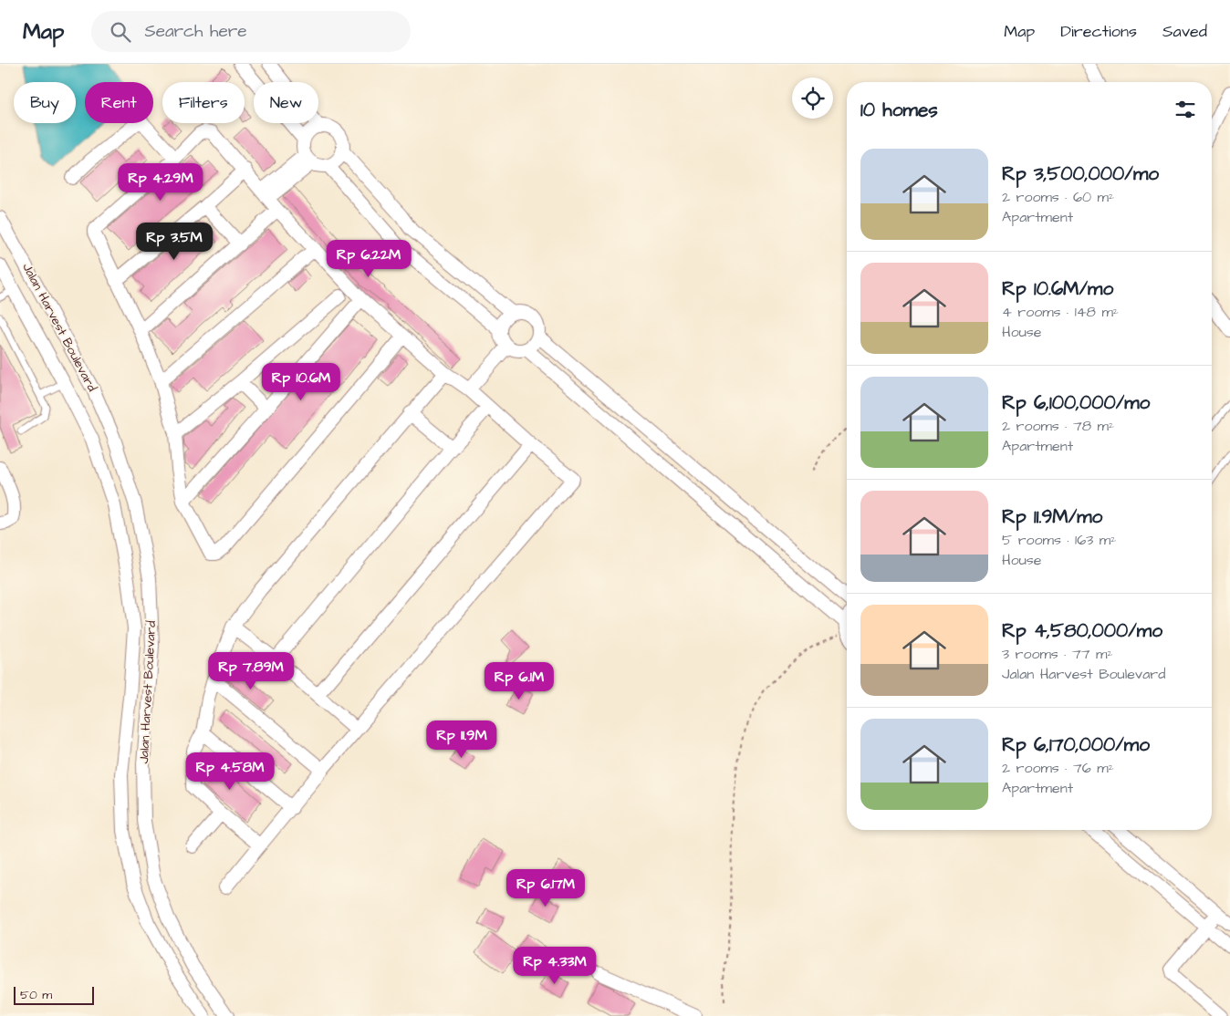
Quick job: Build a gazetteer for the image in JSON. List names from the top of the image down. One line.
{"streets":{"street":["Jalan Harvest Boulevard"]},"scale_bar":"50 m","page":{"header":"Map","search":"Search here","nav":["Map","Directions","Saved"],"chip":["Buy","Rent","Filters","New"],"heading":"10 homes","list":[{"name":"Rp 3,500,000/mo","note":"2 rooms · 60 m² · Apartment"},{"name":"Rp 10.6M/mo","note":"4 rooms · 148 m² · House"},{"name":"Rp 6,100,000/mo","note":"2 rooms · 78 m² · Apartment"},{"name":"Rp 11.9M/mo","note":"5 rooms · 163 m² · House"},{"name":"Rp 4,580,000/mo","note":"3 rooms · 77 m² · Jalan Harvest Boulevard"},{"name":"Rp 6,170,000/mo","note":"2 rooms · 76 m² · Apartment"}],"price":["Rp 4.29M","Rp 3.5M","Rp 6.22M","Rp 10.6M","Rp 7.89M","Rp 6.1M","Rp 11.9M","Rp 4.58M","Rp 6.17M","Rp 4.33M"],"scale":"50 m"}}
